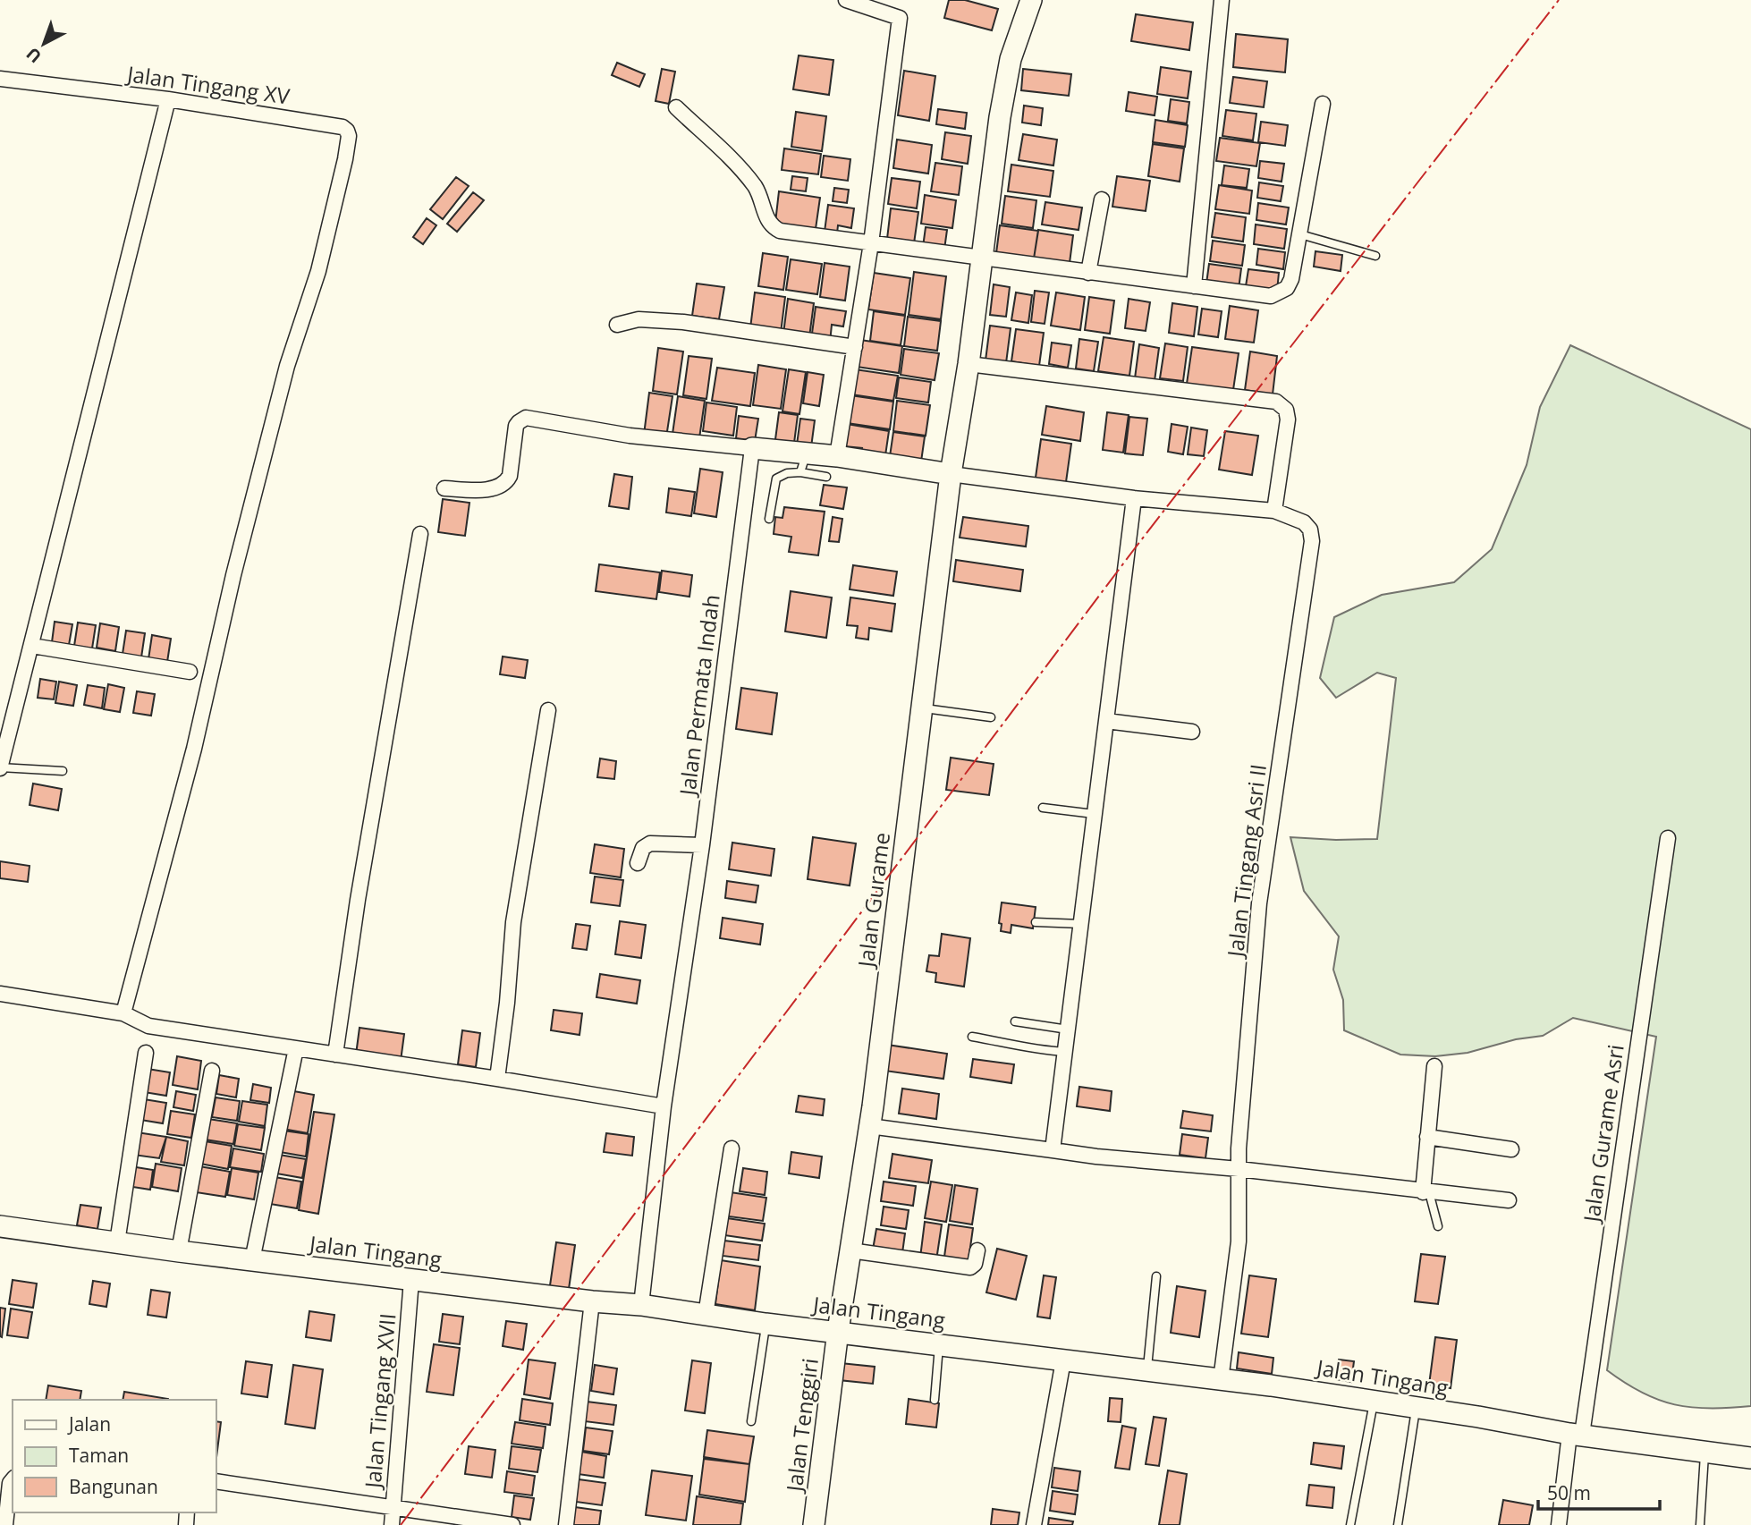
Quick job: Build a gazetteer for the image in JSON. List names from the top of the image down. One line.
{"streets":{"main road":["Jalan Gurame","Jalan Tingang","Jalan Tenggiri"],"street":["Jalan Tingang XV","Jalan Permata Indah","Jalan Tingang Asri II","Jalan Gurame Asri","Jalan Tingang XVII"]},"crossings":[["Jalan Permata Indah","Jalan Tingang"],["Jalan Tingang Asri II","Jalan Gurame"],["Jalan Tingang Asri II","Jalan Tingang"],["Jalan Gurame","Jalan Tingang"],["Jalan Gurame","Jalan Tenggiri"],["Jalan Gurame Asri","Jalan Tingang"],["Jalan Tingang","Jalan Tingang XVII"],["Jalan Tingang","Jalan Tenggiri"]],"legend":["Jalan","Taman","Bangunan"],"scale_bar":"50 m","north":"bottom left"}
